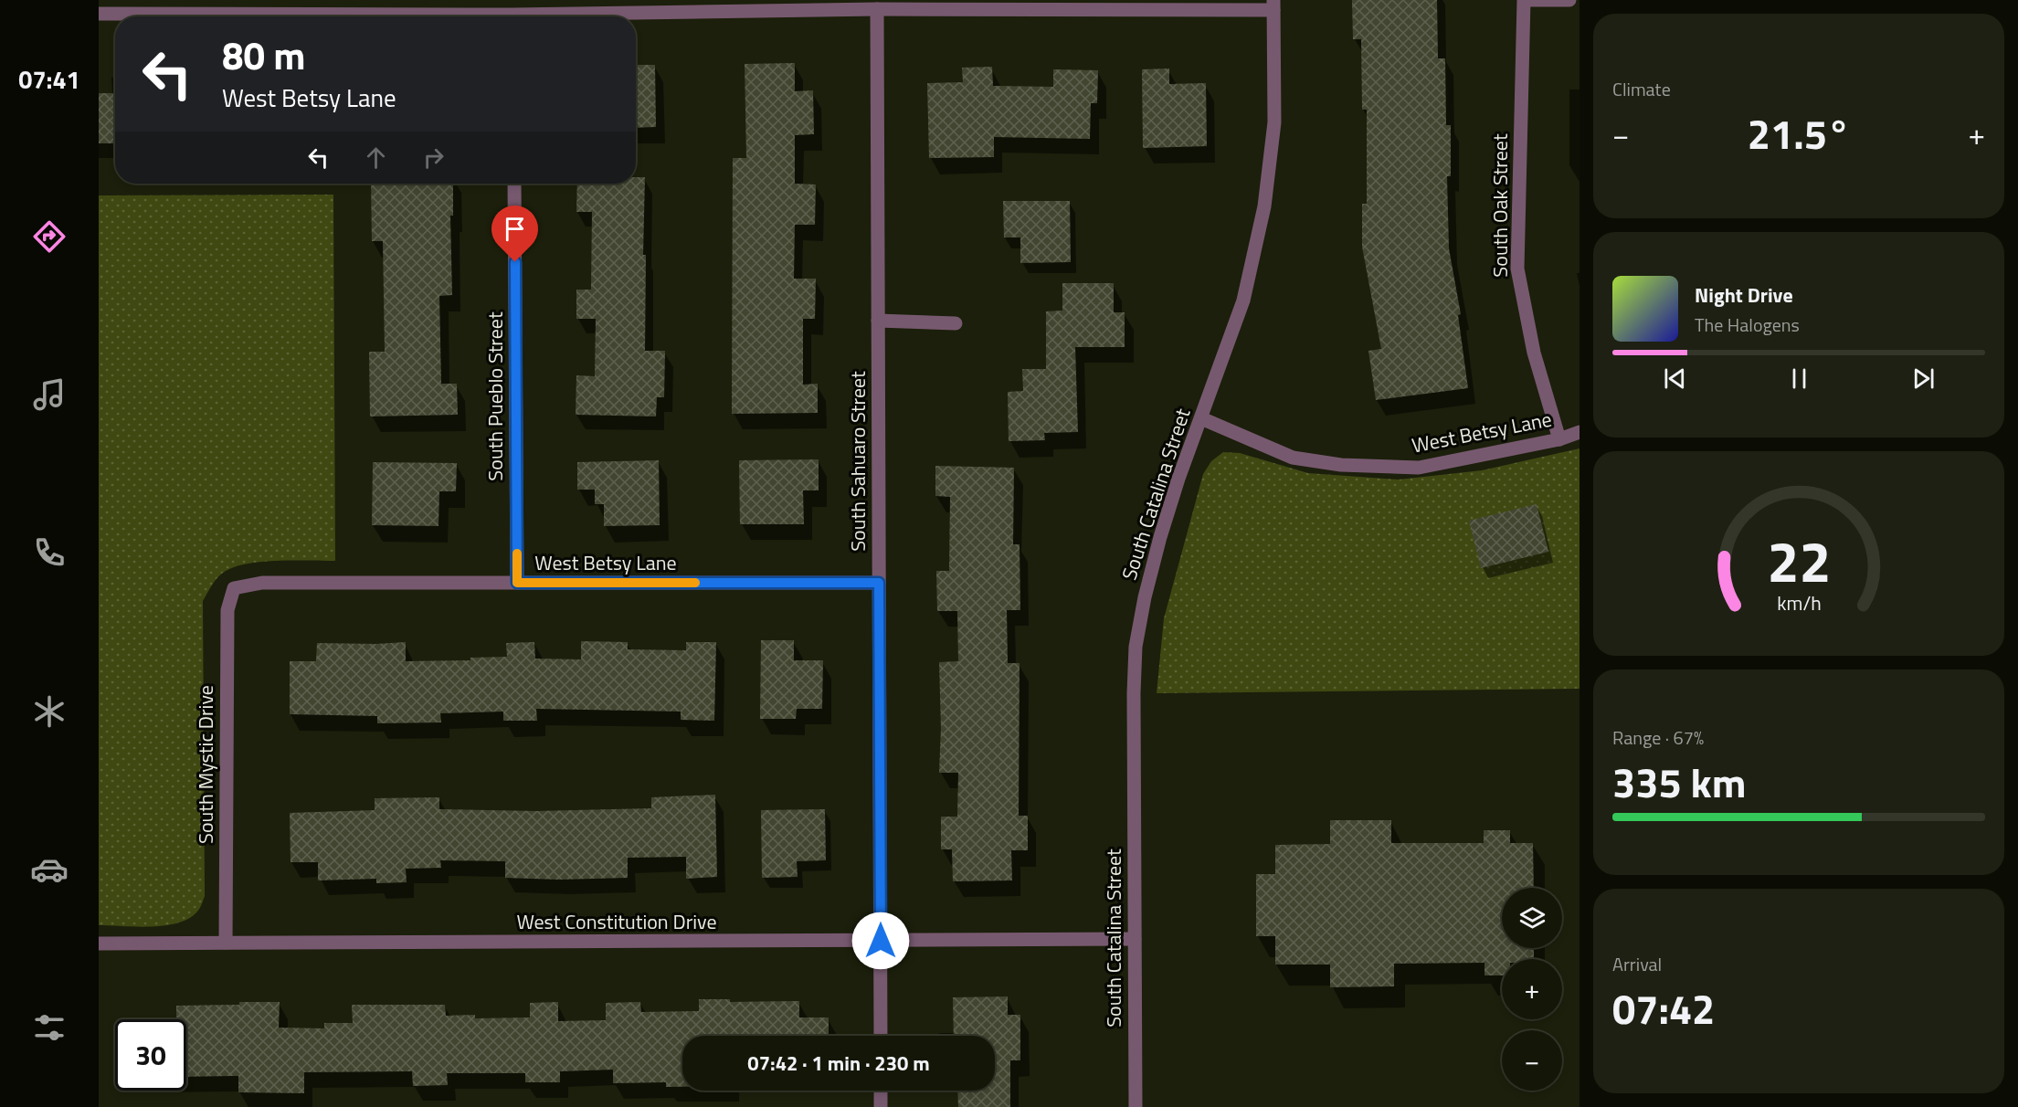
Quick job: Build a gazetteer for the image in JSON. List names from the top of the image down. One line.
{"streets":{"street":["South Oak Street","South Pueblo Street","West Betsy Lane","South Sahuaro Street","South Catalina Street","South Mystic Drive","West Constitution Drive"]},"crossings":[["South Oak Street","West Betsy Lane"],["South Pueblo Street","West Betsy Lane"],["West Betsy Lane","South Sahuaro Street"],["West Betsy Lane","South Catalina Street"],["West Betsy Lane","South Mystic Drive"],["South Sahuaro Street","West Constitution Drive"],["South Catalina Street","West Constitution Drive"],["South Mystic Drive","West Constitution Drive"]],"page":{"tabs":"07:41","tile":["Climate",["Range · 67%","335 km"],["Arrival","07:42"]],"turn":["80 m","West Betsy Lane"],"heat":["−","21.5°","+"],"song":["Night Drive","The Halogens"],"map_buttons":["+","−"],"limit":"30","trip":"07:42 · 1 min · 230 m","gauge":["22","km/h"]}}
